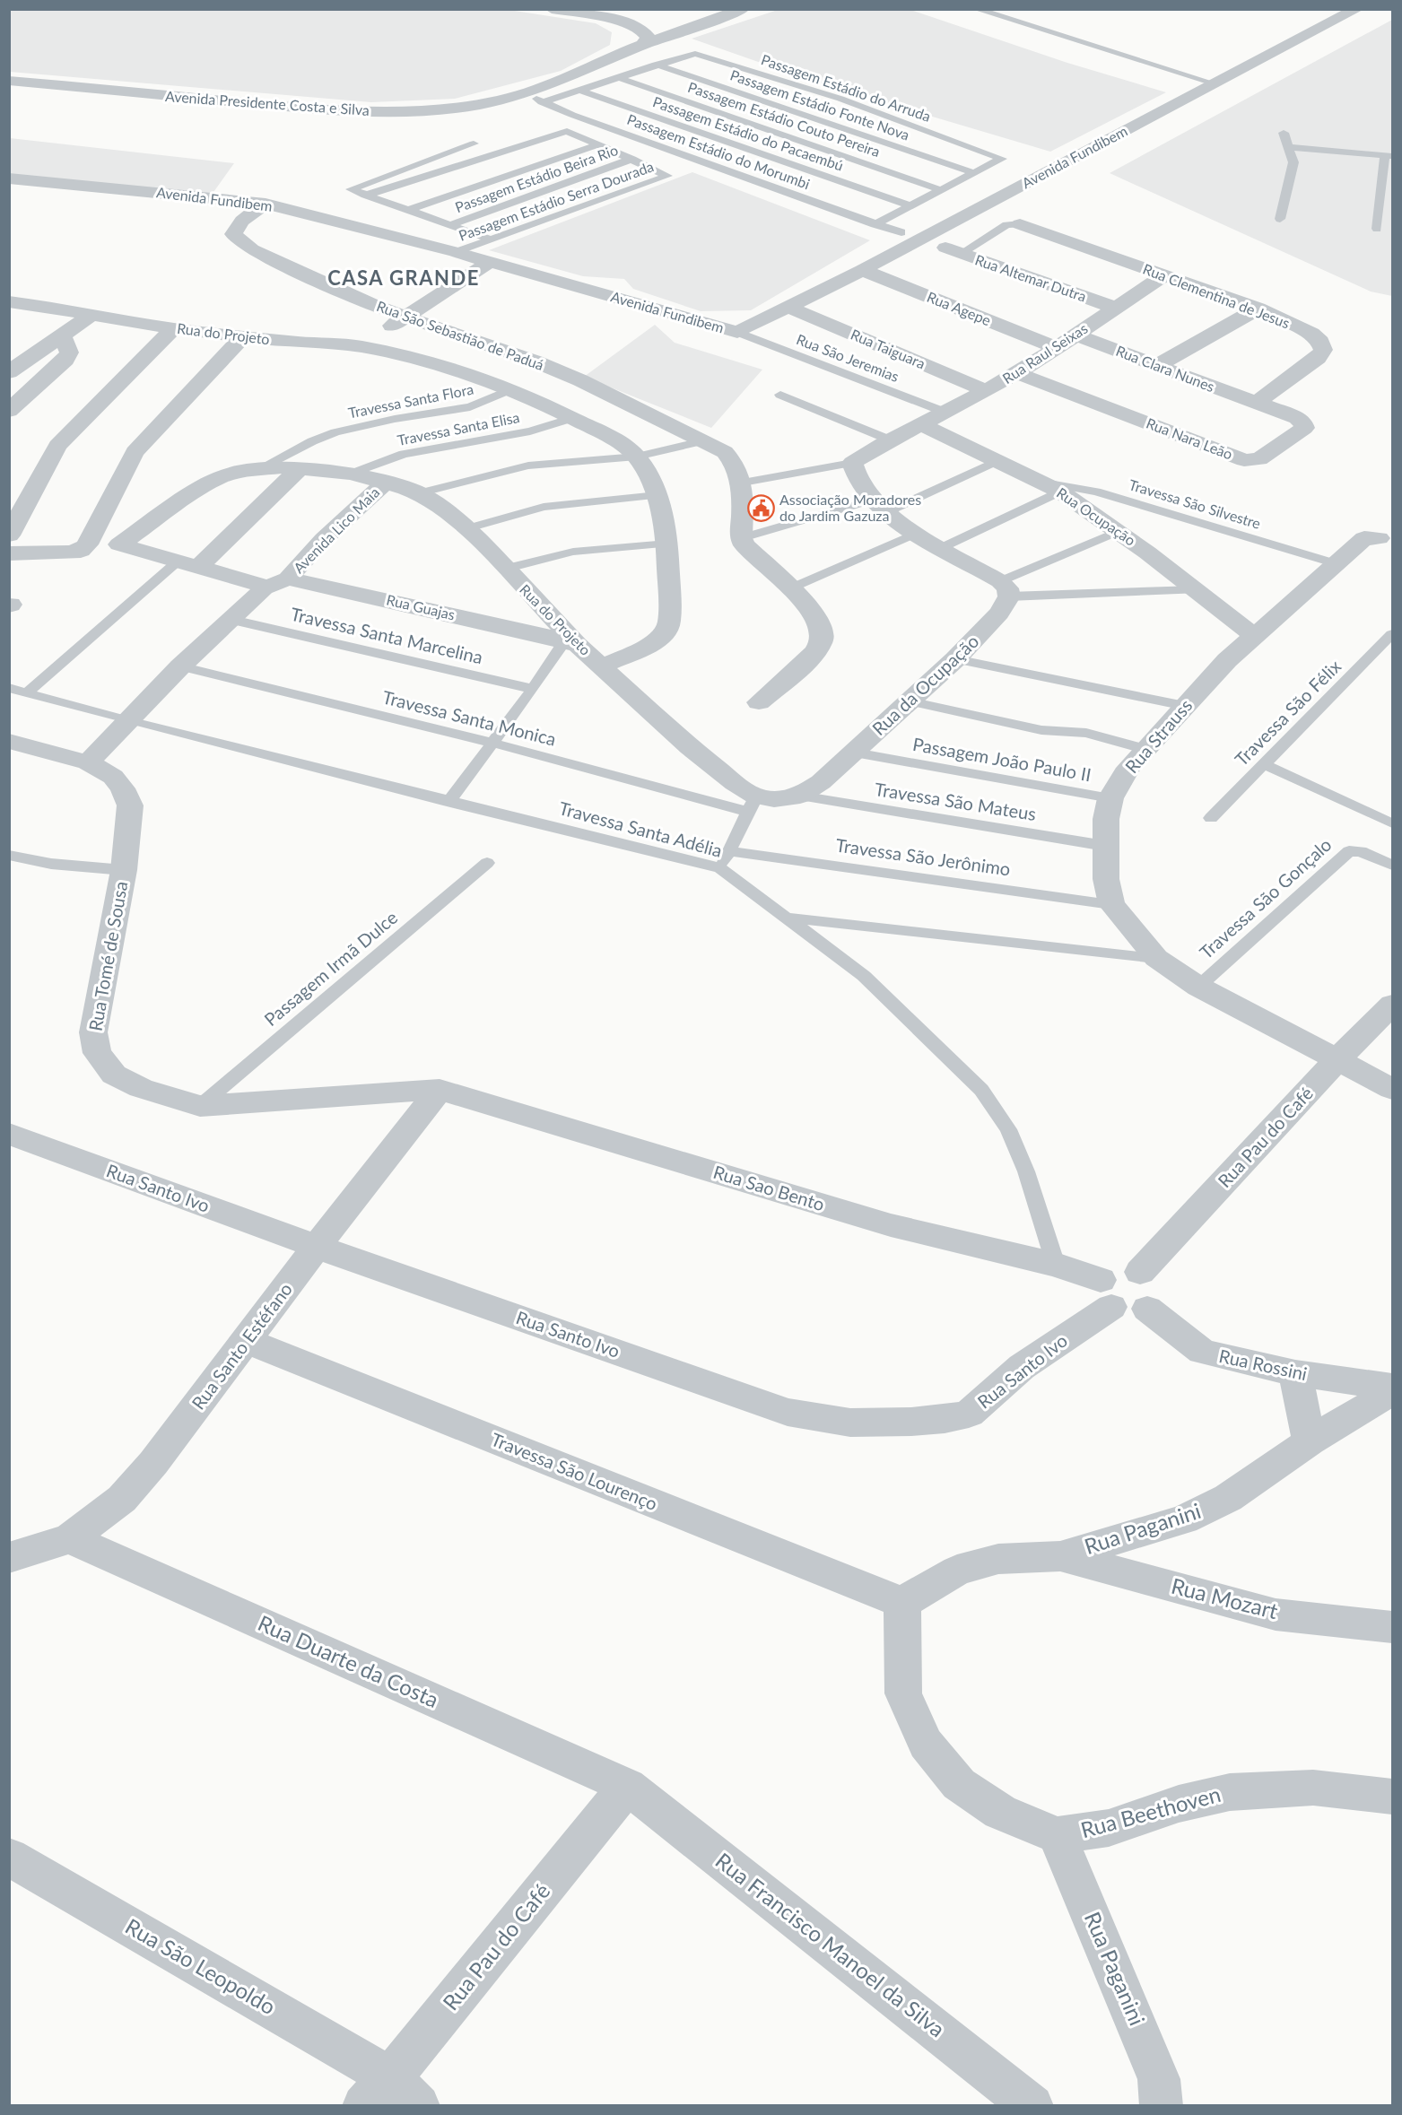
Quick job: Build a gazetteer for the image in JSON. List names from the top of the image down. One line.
{"streets":{"street":["Avenida Presidente Costa e Silva","Avenida Fundibem","Rua Altemar Dutra","Rua Clementina de Jesus","Rua Agepe","Rua do Projeto","Rua São Sebastião de Paduá","Rua Taiguara","Rua Raul Seixas","Rua Clara Nunes","Rua Nara Leão","Rua Ocupação","Avenida Lico Maia","Rua Guajas","Rua da Ocupação","Rua Strauss","Rua Tomé de Sousa","Rua Pau do Café","Rua Santo Ivo","Rua Sao Bento","Rua Santo Estéfano","Rua Rossini","Travessa São Lourenço","Rua Paganini","Rua Mozart","Rua Duarte da Costa","Rua Beethoven","Rua Francisco Manoel da Silva","Rua São Leopoldo"],"lane":["Passagem Estádio do Arruda","Passagem Estádio Fonte Nova","Passagem Estádio Couto Pereira","Passagem Estádio do Pacaembú","Passagem Estádio do Morumbi","Passagem Estádio Beira Rio","Passagem Estádio Serra Dourada","Rua São Jeremias","Travessa Santa Flora","Travessa Santa Elisa","Travessa São Silvestre","Travessa Santa Marcelina","Travessa São Félix","Travessa Santa Monica","Passagem João Paulo II","Travessa São Mateus","Travessa Santa Adélia","Travessa São Jerônimo","Travessa São Gonçalo","Passagem Irmã Dulce"]},"crossings":[["Passagem Estádio do Arruda","Avenida Presidente Costa e Silva"],["Passagem Estádio do Arruda","Passagem Estádio Fonte Nova"],["Passagem Estádio do Arruda","Passagem Estádio Couto Pereira"],["Passagem Estádio do Arruda","Passagem Estádio do Pacaembú"],["Passagem Estádio do Arruda","Passagem Estádio do Morumbi"],["Avenida Presidente Costa e Silva","Passagem Estádio do Morumbi"],["Avenida Fundibem","Passagem Estádio Serra Dourada"],["Avenida Fundibem","Rua Agepe"],["Avenida Fundibem","Rua São Sebastião de Paduá"],["Avenida Fundibem","Rua Taiguara"],["Avenida Fundibem","Rua São Jeremias"],["Passagem Estádio Beira Rio","Passagem Estádio Serra Dourada"],["Rua Altemar Dutra","Rua Raul Seixas"],["Rua Clementina de Jesus","Rua Raul Seixas"],["Rua Clementina de Jesus","Rua Clara Nunes"],["Rua Clementina de Jesus","Rua Nara Leão"],["Rua Agepe","Rua Raul Seixas"],["Rua do Projeto","Travessa Santa Flora"],["Rua do Projeto","Travessa Santa Elisa"],["Rua do Projeto","Avenida Lico Maia"],["Rua do Projeto","Rua Guajas"],["Rua do Projeto","Rua da Ocupação"],["Rua Taiguara","Rua Raul Seixas"],["Rua Raul Seixas","Rua São Jeremias"],["Rua Raul Seixas","Rua Clara Nunes"],["Rua Raul Seixas","Rua Nara Leão"],["Rua Raul Seixas","Rua Ocupação"],["Rua Clara Nunes","Rua Nara Leão"],["Travessa São Silvestre","Rua Ocupação"],["Travessa São Silvestre","Rua Strauss"],["Rua Ocupação","Rua Strauss"],["Avenida Lico Maia","Rua Guajas"],["Rua da Ocupação","Travessa Santa Monica"],["Rua da Ocupação","Passagem João Paulo II"],["Rua da Ocupação","Travessa São Mateus"],["Rua Strauss","Passagem João Paulo II"],["Rua Strauss","Travessa São Mateus"],["Rua Strauss","Travessa São Jerônimo"],["Rua Strauss","Travessa São Gonçalo"],["Rua Strauss","Rua Pau do Café"],["Travessa Santa Adélia","Rua Sao Bento"],["Rua Tomé de Sousa","Passagem Irmã Dulce"],["Rua Tomé de Sousa","Rua Sao Bento"],["Rua Tomé de Sousa","Rua Santo Estéfano"],["Rua Pau do Café","Rua Santo Ivo"],["Rua Pau do Café","Rua Sao Bento"],["Rua Pau do Café","Rua Rossini"],["Rua Pau do Café","Rua Duarte da Costa"],["Rua Pau do Café","Rua Francisco Manoel da Silva"],["Rua Pau do Café","Rua São Leopoldo"],["Rua Santo Ivo","Rua Sao Bento"],["Rua Santo Ivo","Rua Santo Estéfano"],["Rua Santo Ivo","Rua Rossini"],["Rua Sao Bento","Rua Santo Estéfano"],["Rua Sao Bento","Rua Rossini"],["Rua Santo Estéfano","Travessa São Lourenço"],["Rua Santo Estéfano","Rua Duarte da Costa"],["Travessa São Lourenço","Rua Paganini"],["Travessa São Lourenço","Rua Beethoven"],["Rua Paganini","Rua Mozart"],["Rua Paganini","Rua Beethoven"],["Rua Duarte da Costa","Rua Francisco Manoel da Silva"]],"districts":["CASA GRANDE"],"places":{"public building":["Associação Moradores do Jardim Gazuza"]}}
